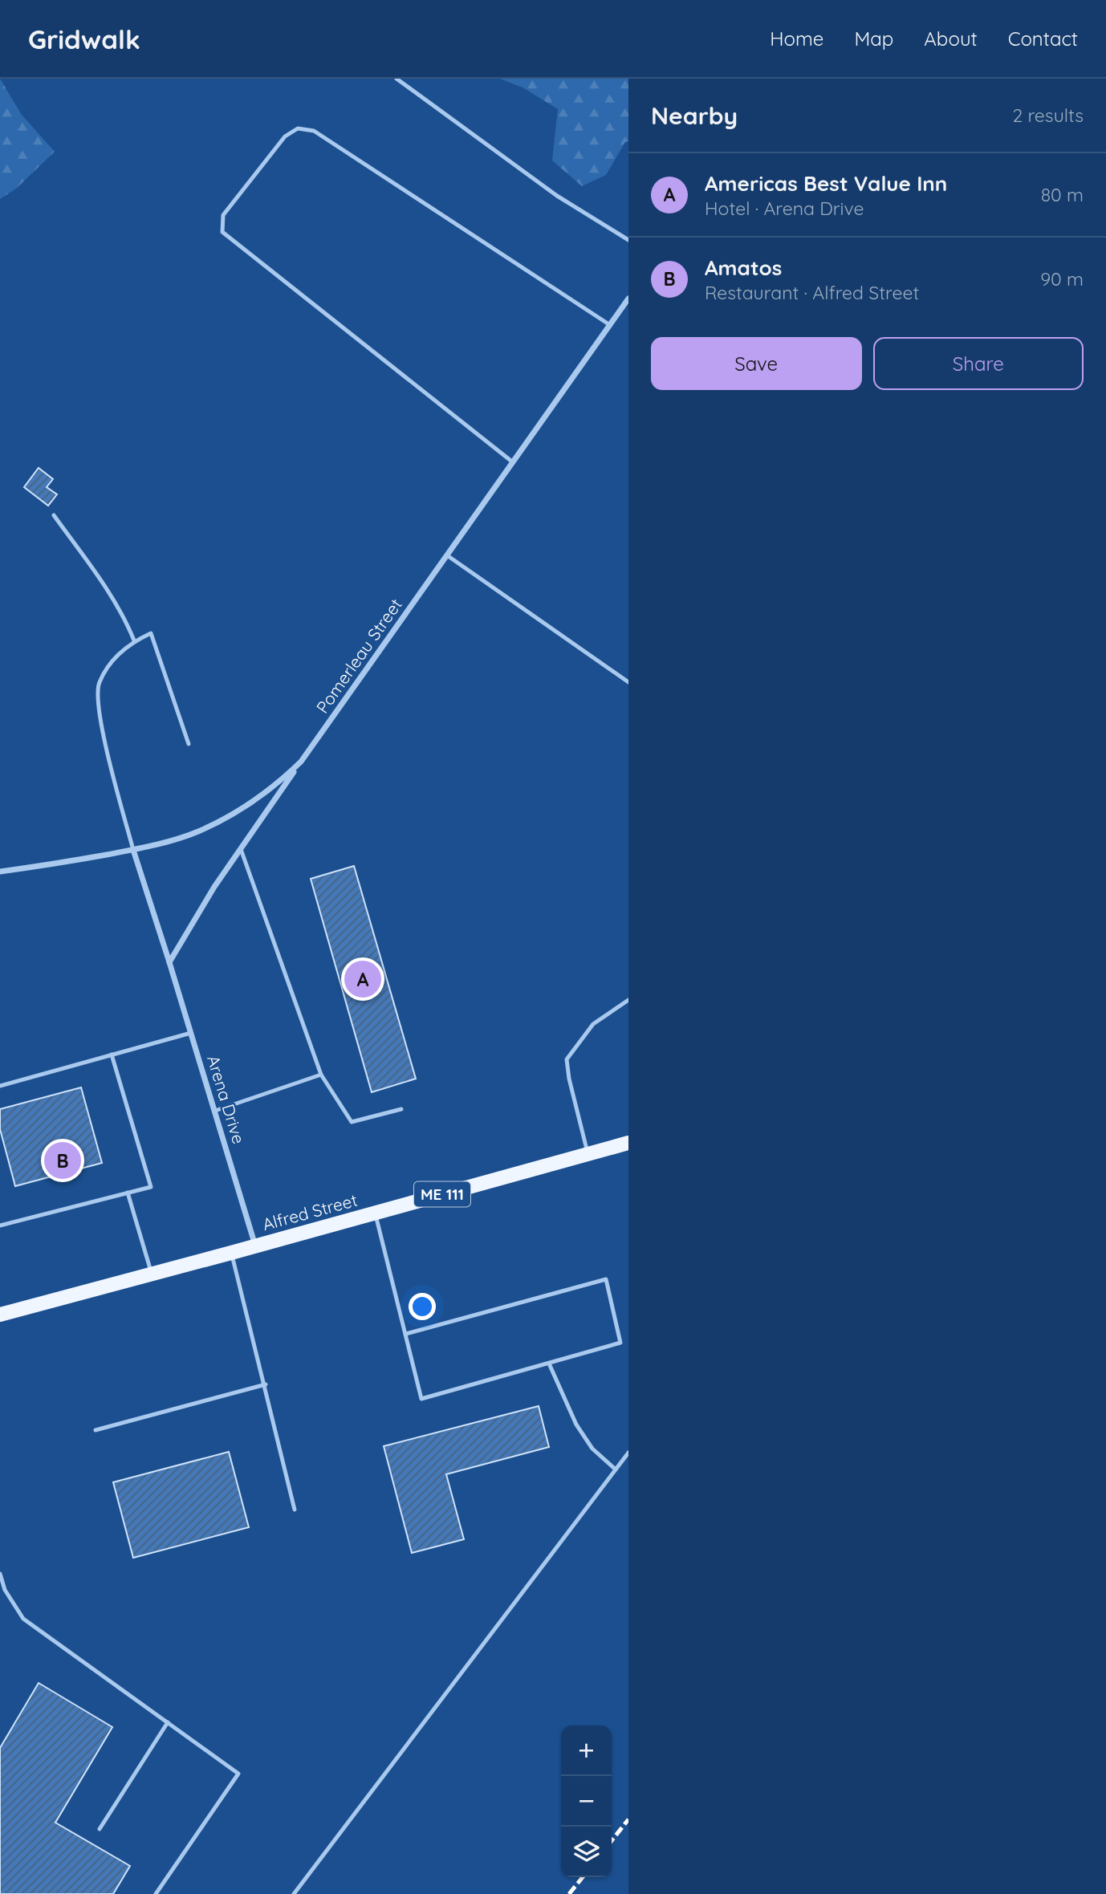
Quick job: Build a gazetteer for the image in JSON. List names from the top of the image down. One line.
{"streets":{"main road":["ME 111","Alfred Street"],"street":["Pomerleau Street","Arena Drive"]},"crossings":[["Pomerleau Street","Arena Drive"],["Arena Drive","Alfred Street"]],"page":{"header":"Gridwalk","nav":["Home","Map","About","Contact"],"heading":["Nearby","2 results"],"list":[{"mark":"A","name":"Americas Best Value Inn","note":"Hotel · Arena Drive","value":"80 m"},{"mark":"B","name":"Amatos","note":"Restaurant · Alfred Street","value":"90 m"}],"buttons":["Save","Share"],"pins":["A","B"],"map_buttons":["+","−"]}}
